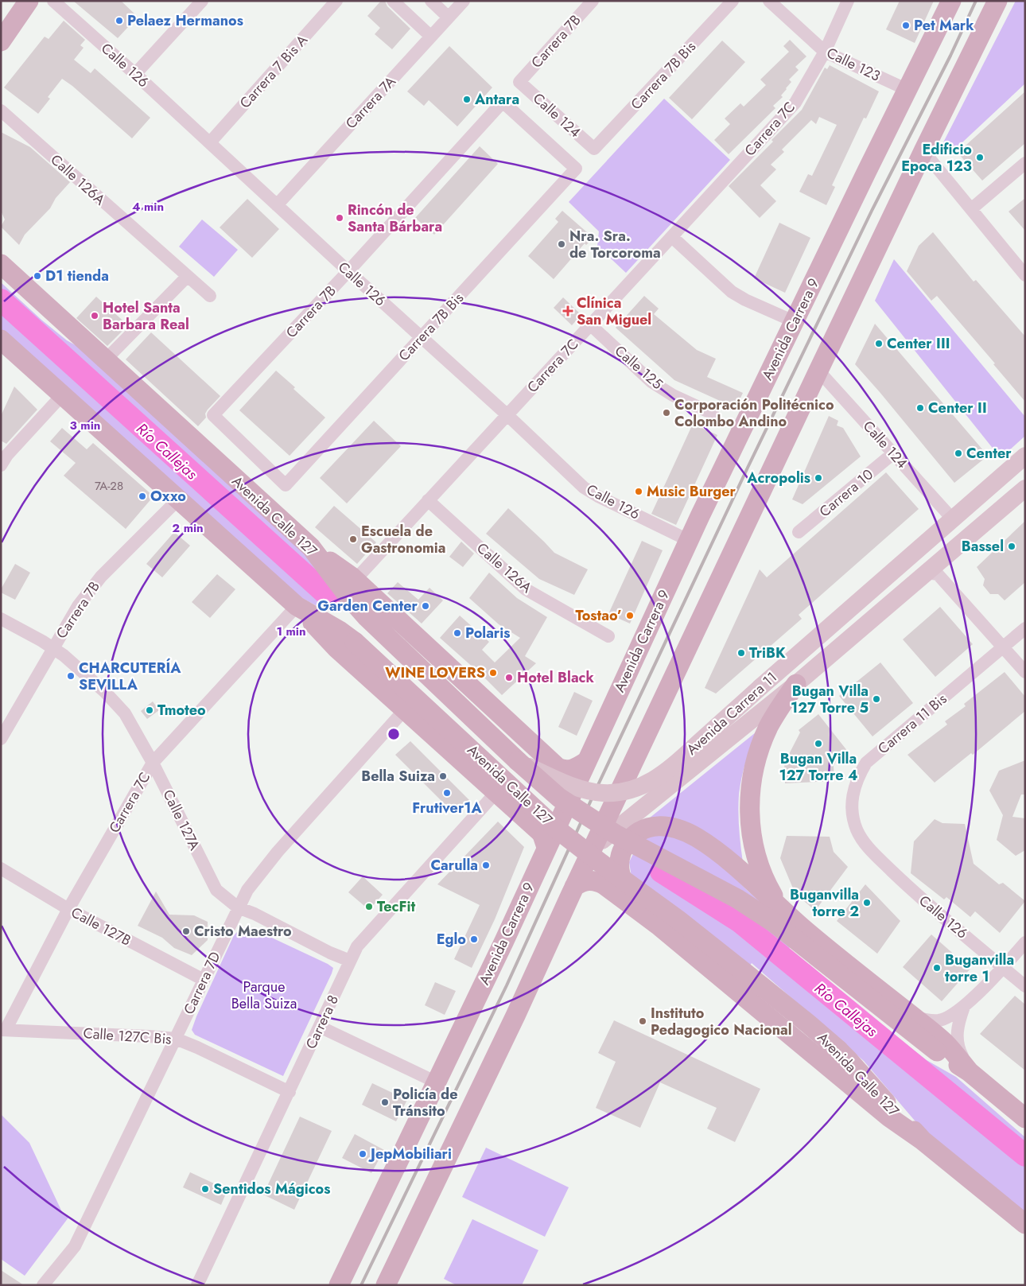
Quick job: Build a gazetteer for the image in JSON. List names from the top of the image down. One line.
{"streets":{"main road":["Avenida Carrera 9","Avenida Calle 127","Avenida Carrera 11"],"street":["Carrera 7B","Calle 123","Calle 126","Carrera 7 Bis A","Carrera 7B Bis","Carrera 7A","Calle 124","Carrera 7C","Calle 126A","Calle 125","Carrera 10","Carrera 11 Bis","Calle 127A","Calle 127B","Carrera 7D","Carrera 8","Calle 127C Bis"]},"crossings":[["Carrera 7B","Calle 126"],["Carrera 7B","Carrera 7B Bis"],["Carrera 7B","Calle 124"],["Carrera 7B","Avenida Calle 127"],["Carrera 7B","Calle 127A"],["Calle 123","Carrera 7C"],["Calle 123","Avenida Carrera 9"],["Calle 126","Carrera 7 Bis A"],["Calle 126","Carrera 7B Bis"],["Calle 126","Carrera 7A"],["Calle 126","Carrera 7C"],["Calle 126","Avenida Carrera 9"],["Calle 126","Carrera 11 Bis"],["Carrera 7B Bis","Calle 124"],["Calle 124","Carrera 10"],["Calle 124","Avenida Carrera 11"],["Carrera 7C","Calle 126A"],["Carrera 7C","Calle 125"],["Carrera 7C","Avenida Calle 127"],["Carrera 7C","Calle 127A"],["Carrera 7C","Calle 127B"],["Carrera 7C","Calle 127C Bis"],["Avenida Calle 127","Avenida Carrera 11"],["Calle 127A","Carrera 7D"],["Calle 127A","Carrera 8"],["Calle 127B","Carrera 7D"],["Carrera 7D","Calle 127C Bis"],["Carrera 8","Calle 127C Bis"]],"water":["Río Callejas"],"parks":["Parque Bella Suiza"],"places":{"other":["Pelaez Hermanos","Pet Mark","Antara","Edificio Epoca 123","Rincón de Santa Bárbara","Nra. Sra. de Torcoroma","D1 tienda","Hotel Santa Barbara Real","Center III","Center II","Corporación Politécnico Colombo Andino","Center","Acropolis","Music Burger","Oxxo","Escuela de Gastronomia","Bassel","Garden Center","Tostao’","Polaris","TriBK","WINE LOVERS","CHARCUTERÍA SEVILLA","Hotel Black","Bugan Villa 127 Torre 5","Tmoteo","Bugan Villa 127 Torre 4","Bella Suiza","Frutiver1A","Carulla","Buganvilla torre 2","TecFit","Cristo Maestro","Eglo","Buganvilla torre 1","Instituto Pedagogico Nacional","Policía de Tránsito","JepMobiliari","Sentidos Mágicos"],"health":["Clínica San Miguel"]},"house_numbers":["7A-28"],"rings":["4 min","3 min","2 min","1 min"]}
